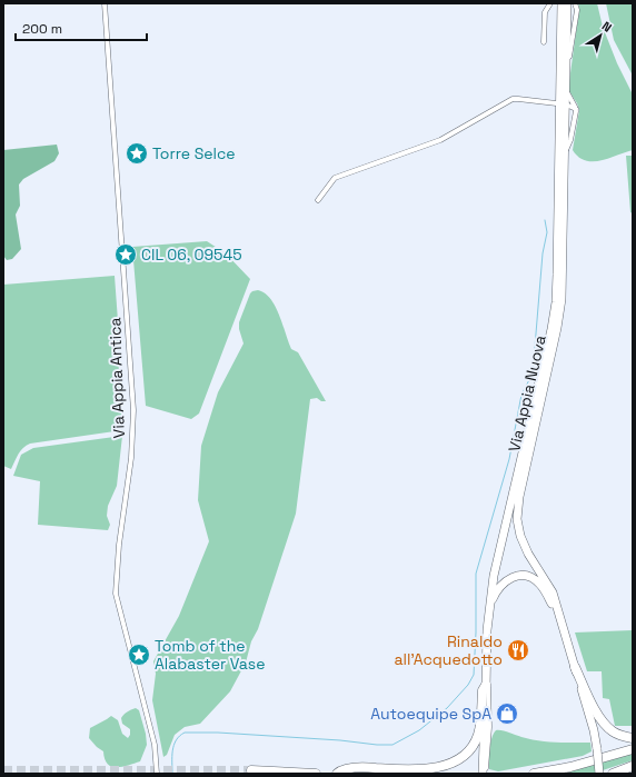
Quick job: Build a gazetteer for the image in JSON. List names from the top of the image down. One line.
{"streets":{"main road":["Via Appia Nuova"],"street":["Via Appia Antica"]},"places":{"place":["Torre Selce","CIL 06, 09545","Tomb of the Alabaster Vase"],"restaurant":["Rinaldo all'Acquedotto"],"shop":["Autoequipe SpA"]},"scale_bar":"200 m","north":"top right"}
